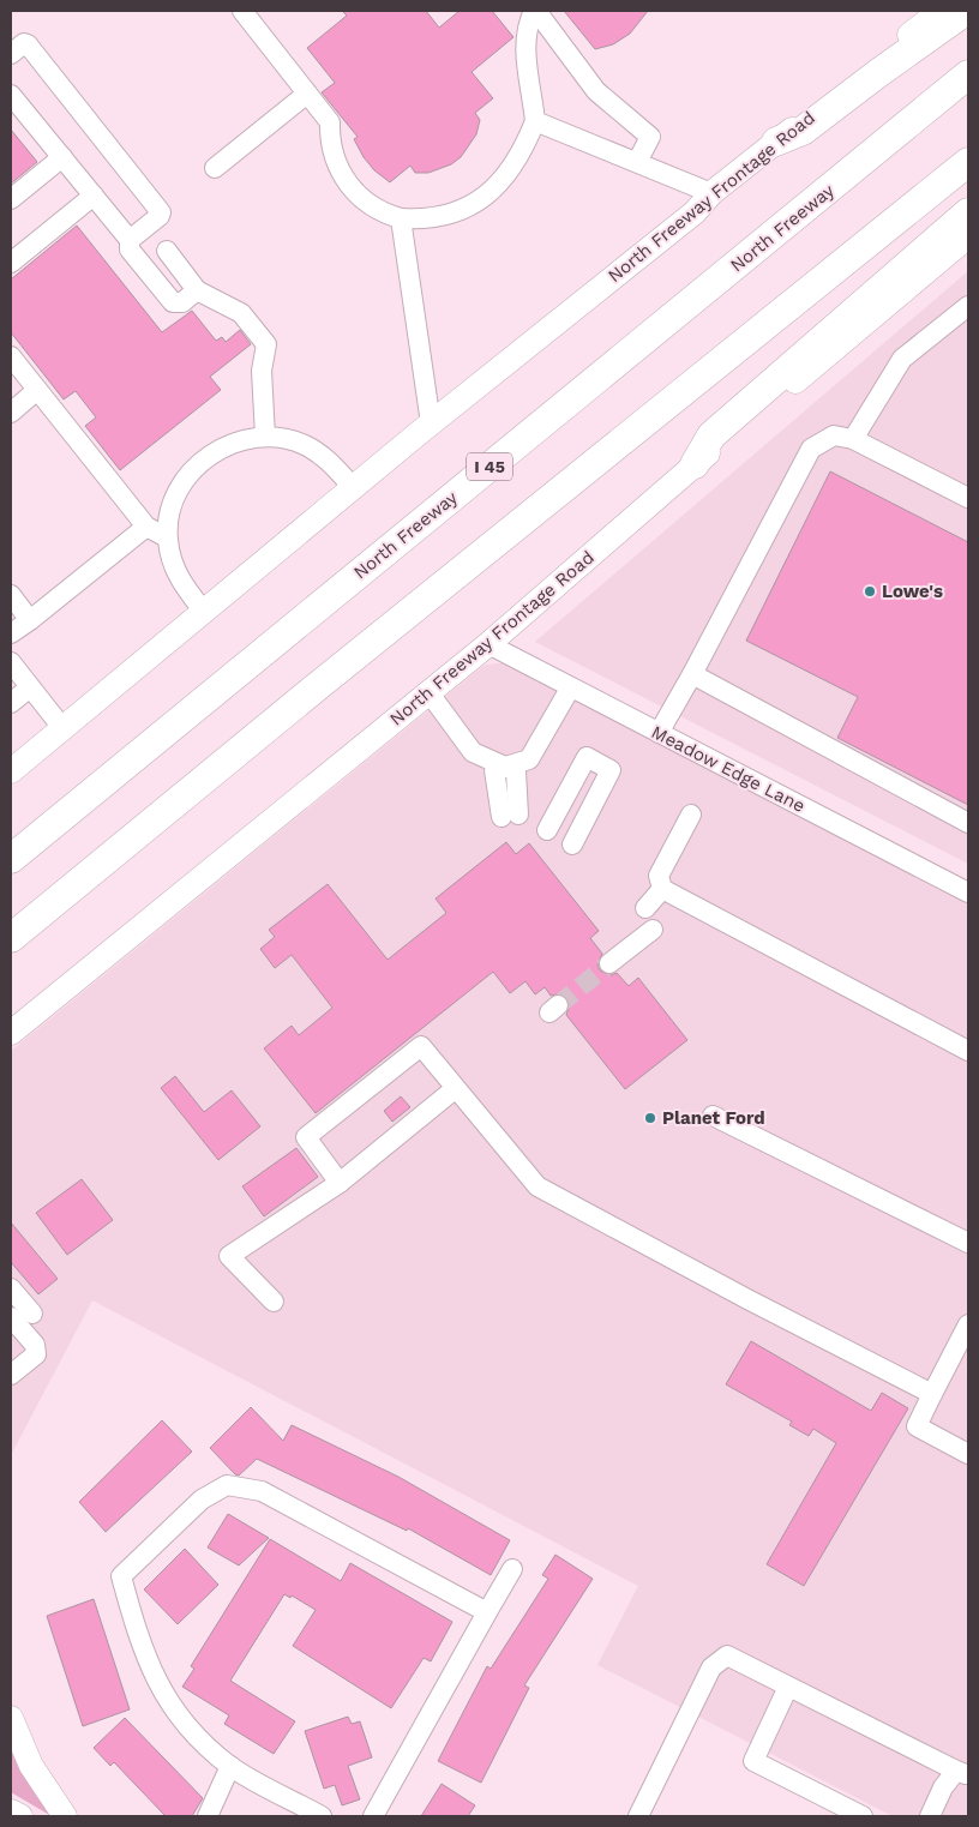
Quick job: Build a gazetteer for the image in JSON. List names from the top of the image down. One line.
{"streets":{"highway":["North Freeway","I 45"],"main road":["North Freeway Frontage Road"],"street":["Meadow Edge Lane"]},"crossings":[["North Freeway Frontage Road","Meadow Edge Lane"]],"places":["Lowe's","Planet Ford"]}
